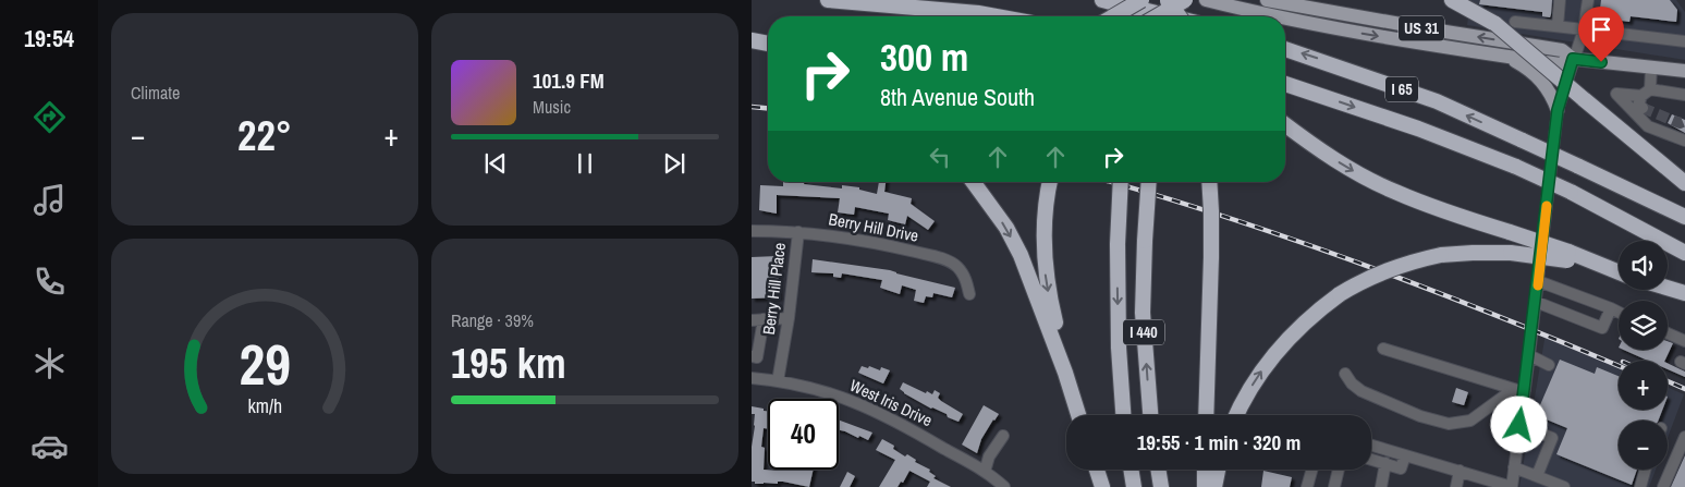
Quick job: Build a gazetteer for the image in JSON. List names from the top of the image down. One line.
{"streets":{"highway":["I 65","I 440"],"main road":["US 31"],"street":["Berry Hill Drive","Berry Hill Place","West Iris Drive"]},"crossings":[["Berry Hill Drive","Berry Hill Place"],["Berry Hill Place","West Iris Drive"]],"page":{"tabs":"19:54","tile":["Climate",["Range · 39%","195 km"]],"turn":["300 m","8th Avenue South"],"song":["101.9 FM","Music"],"heat":["−","22°","+"],"map_buttons":["+","−"],"limit":"40","trip":"19:55 · 1 min · 320 m","gauge":["29","km/h"]}}
